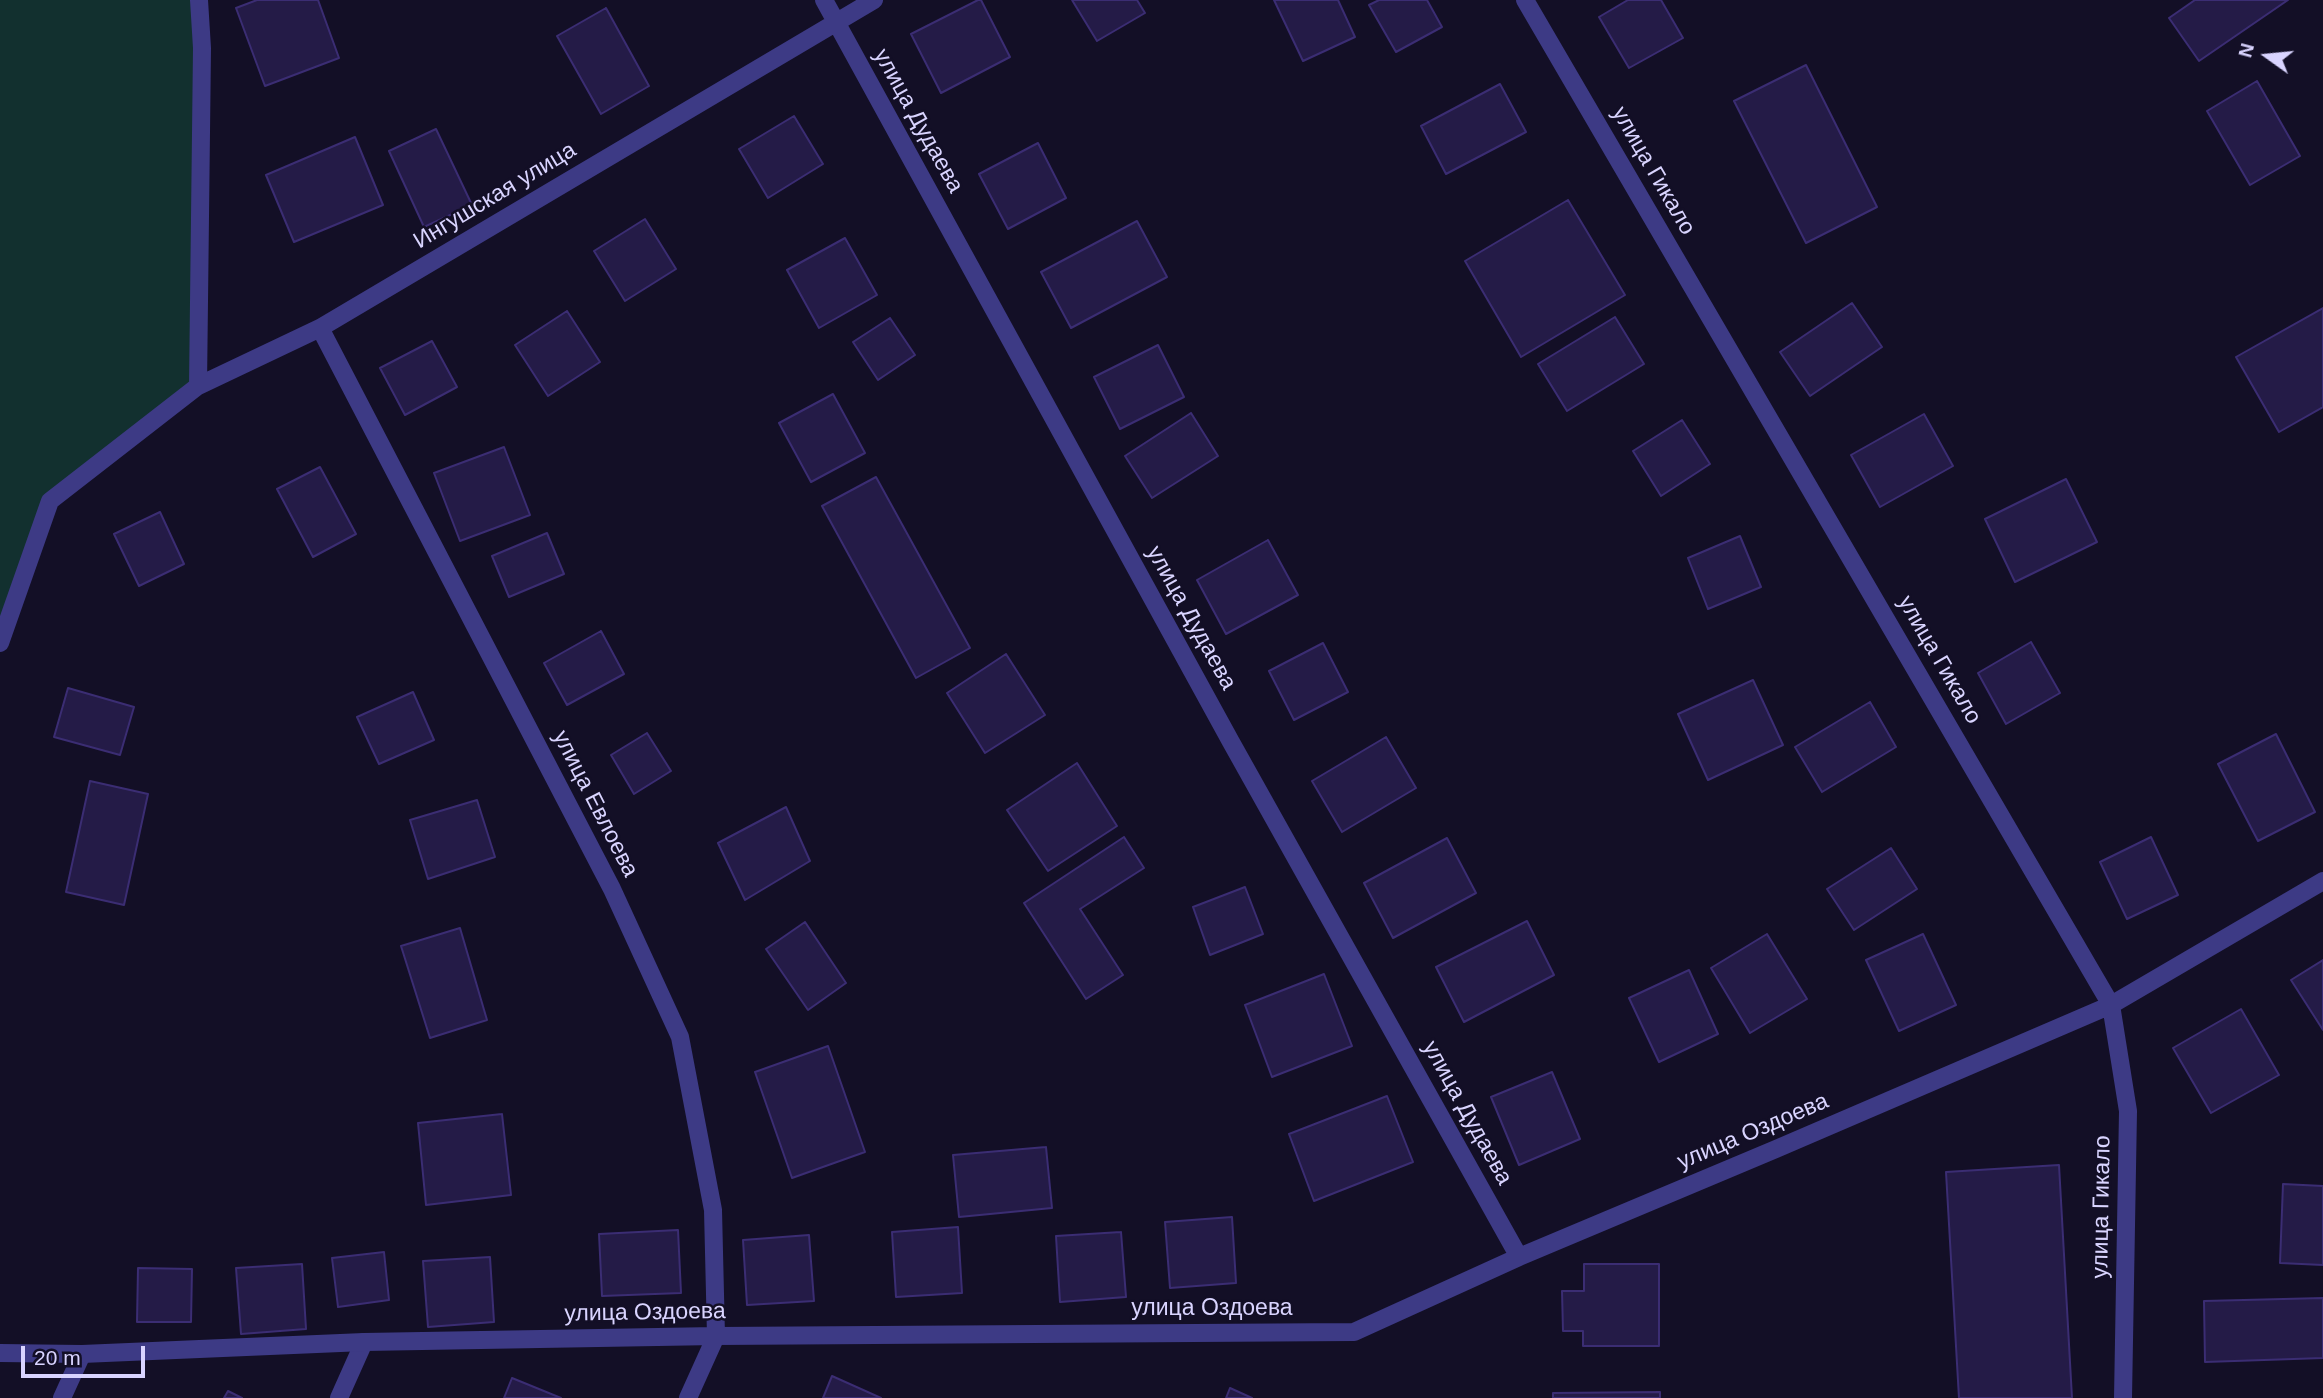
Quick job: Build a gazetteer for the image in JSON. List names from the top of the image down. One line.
{"streets":{"street":["улица Дудаева","улица Гикало","Ингушская улица","улица Евлоева","улица Оздоева"]},"crossings":[["улица Дудаева","Ингушская улица"],["улица Дудаева","улица Оздоева"],["улица Гикало","улица Оздоева"],["Ингушская улица","улица Евлоева"],["улица Евлоева","улица Оздоева"]],"scale_bar":"20 m","north":"left"}
